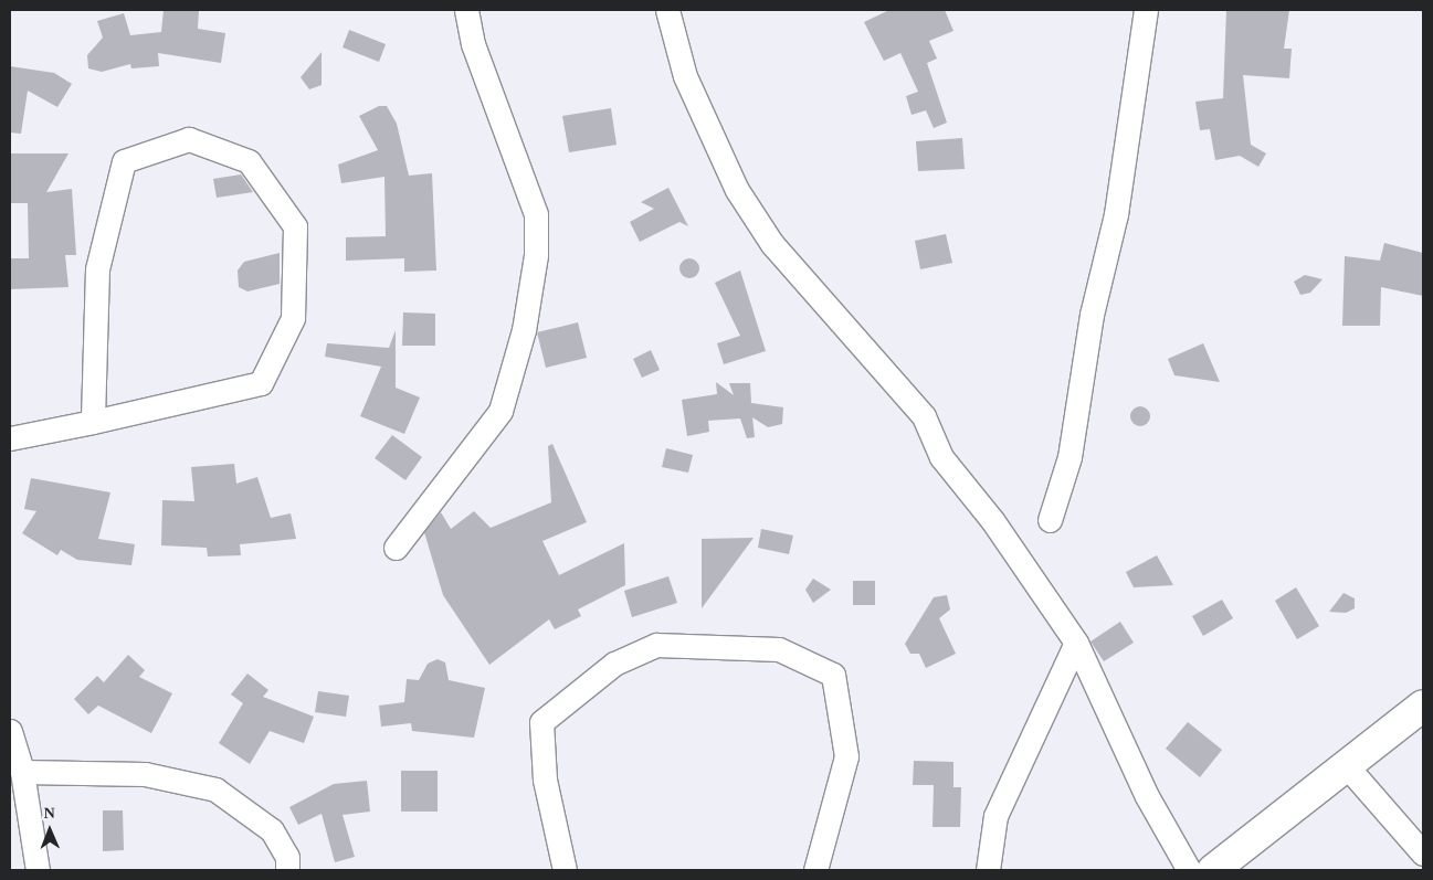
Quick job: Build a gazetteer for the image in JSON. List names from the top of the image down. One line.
{"north":"top"}
